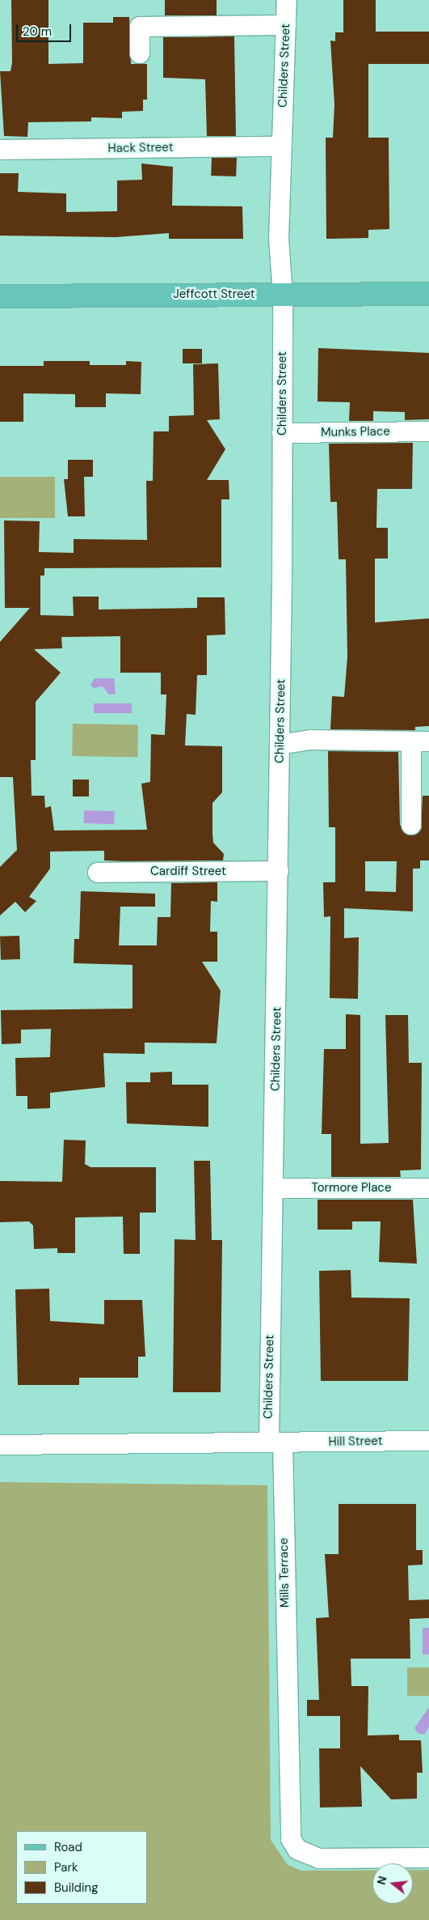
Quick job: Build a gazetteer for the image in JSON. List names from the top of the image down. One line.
{"streets":{"main road":["Jeffcott Street"],"street":["Childers Street","Hack Street","Munks Place","Cardiff Street","Tormore Place","Hill Street","Mills Terrace"]},"crossings":[["Childers Street","Hack Street"],["Childers Street","Jeffcott Street"],["Childers Street","Munks Place"],["Childers Street","Cardiff Street"],["Childers Street","Tormore Place"],["Childers Street","Hill Street"],["Childers Street","Mills Terrace"],["Hill Street","Mills Terrace"]],"legend":["Road","Park","Building"],"scale_bar":"20 m","north":"left"}
